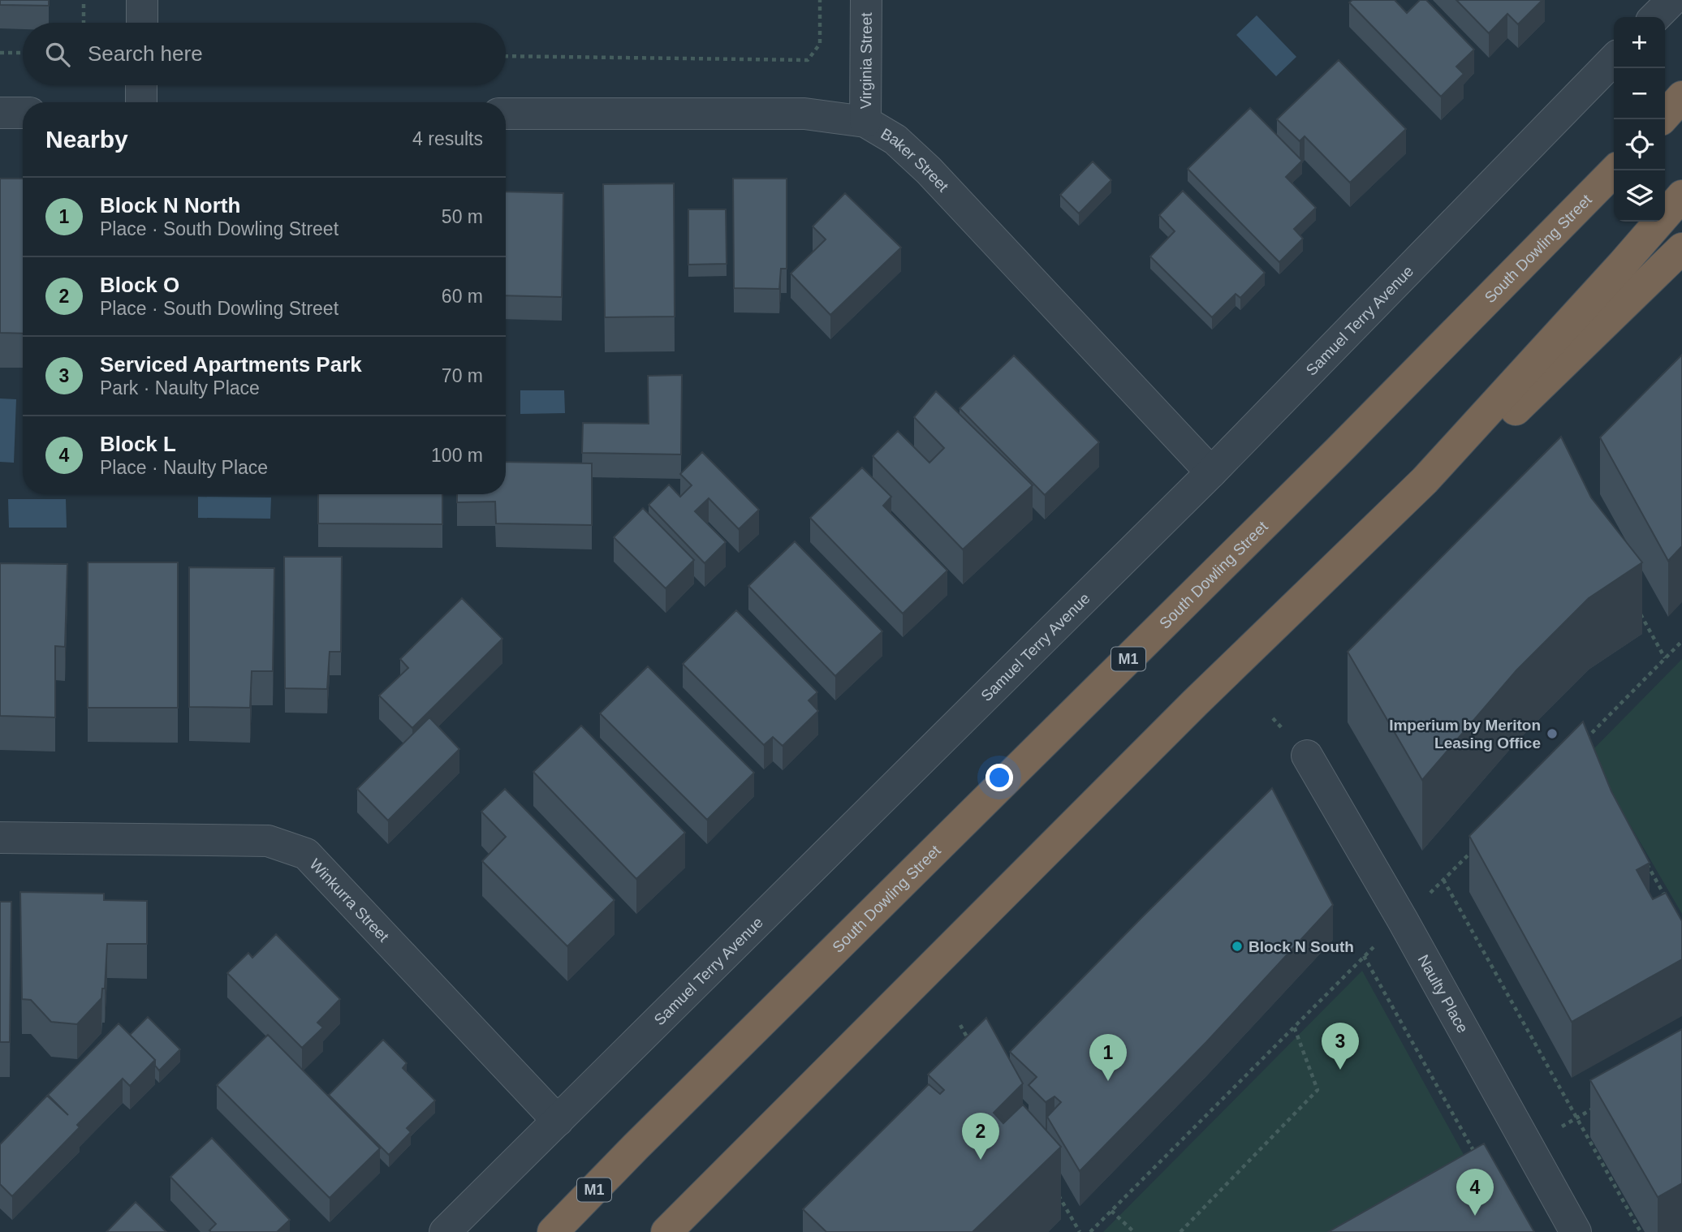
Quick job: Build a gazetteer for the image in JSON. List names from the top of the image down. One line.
{"streets":{"highway":["South Dowling Street","M1"],"street":["Virginia Street","Baker Street","Samuel Terry Avenue","Winkurra Street","Naulty Place"]},"crossings":[["Virginia Street","Baker Street"],["Baker Street","Samuel Terry Avenue"],["South Dowling Street","M1"],["Samuel Terry Avenue","Winkurra Street"]],"places":["Imperium by Meriton Leasing Office","Block N South"],"page":{"map_buttons":["+","−"],"search":"Search here","heading":["Nearby","4 results"],"list":[{"mark":"1","name":"Block N North","note":"Place · South Dowling Street","value":"50 m"},{"mark":"2","name":"Block O","note":"Place · South Dowling Street","value":"60 m"},{"mark":"3","name":"Serviced Apartments Park","note":"Park · Naulty Place","value":"70 m"},{"mark":"4","name":"Block L","note":"Place · Naulty Place","value":"100 m"}],"pins":["3","1","2","4"]}}
